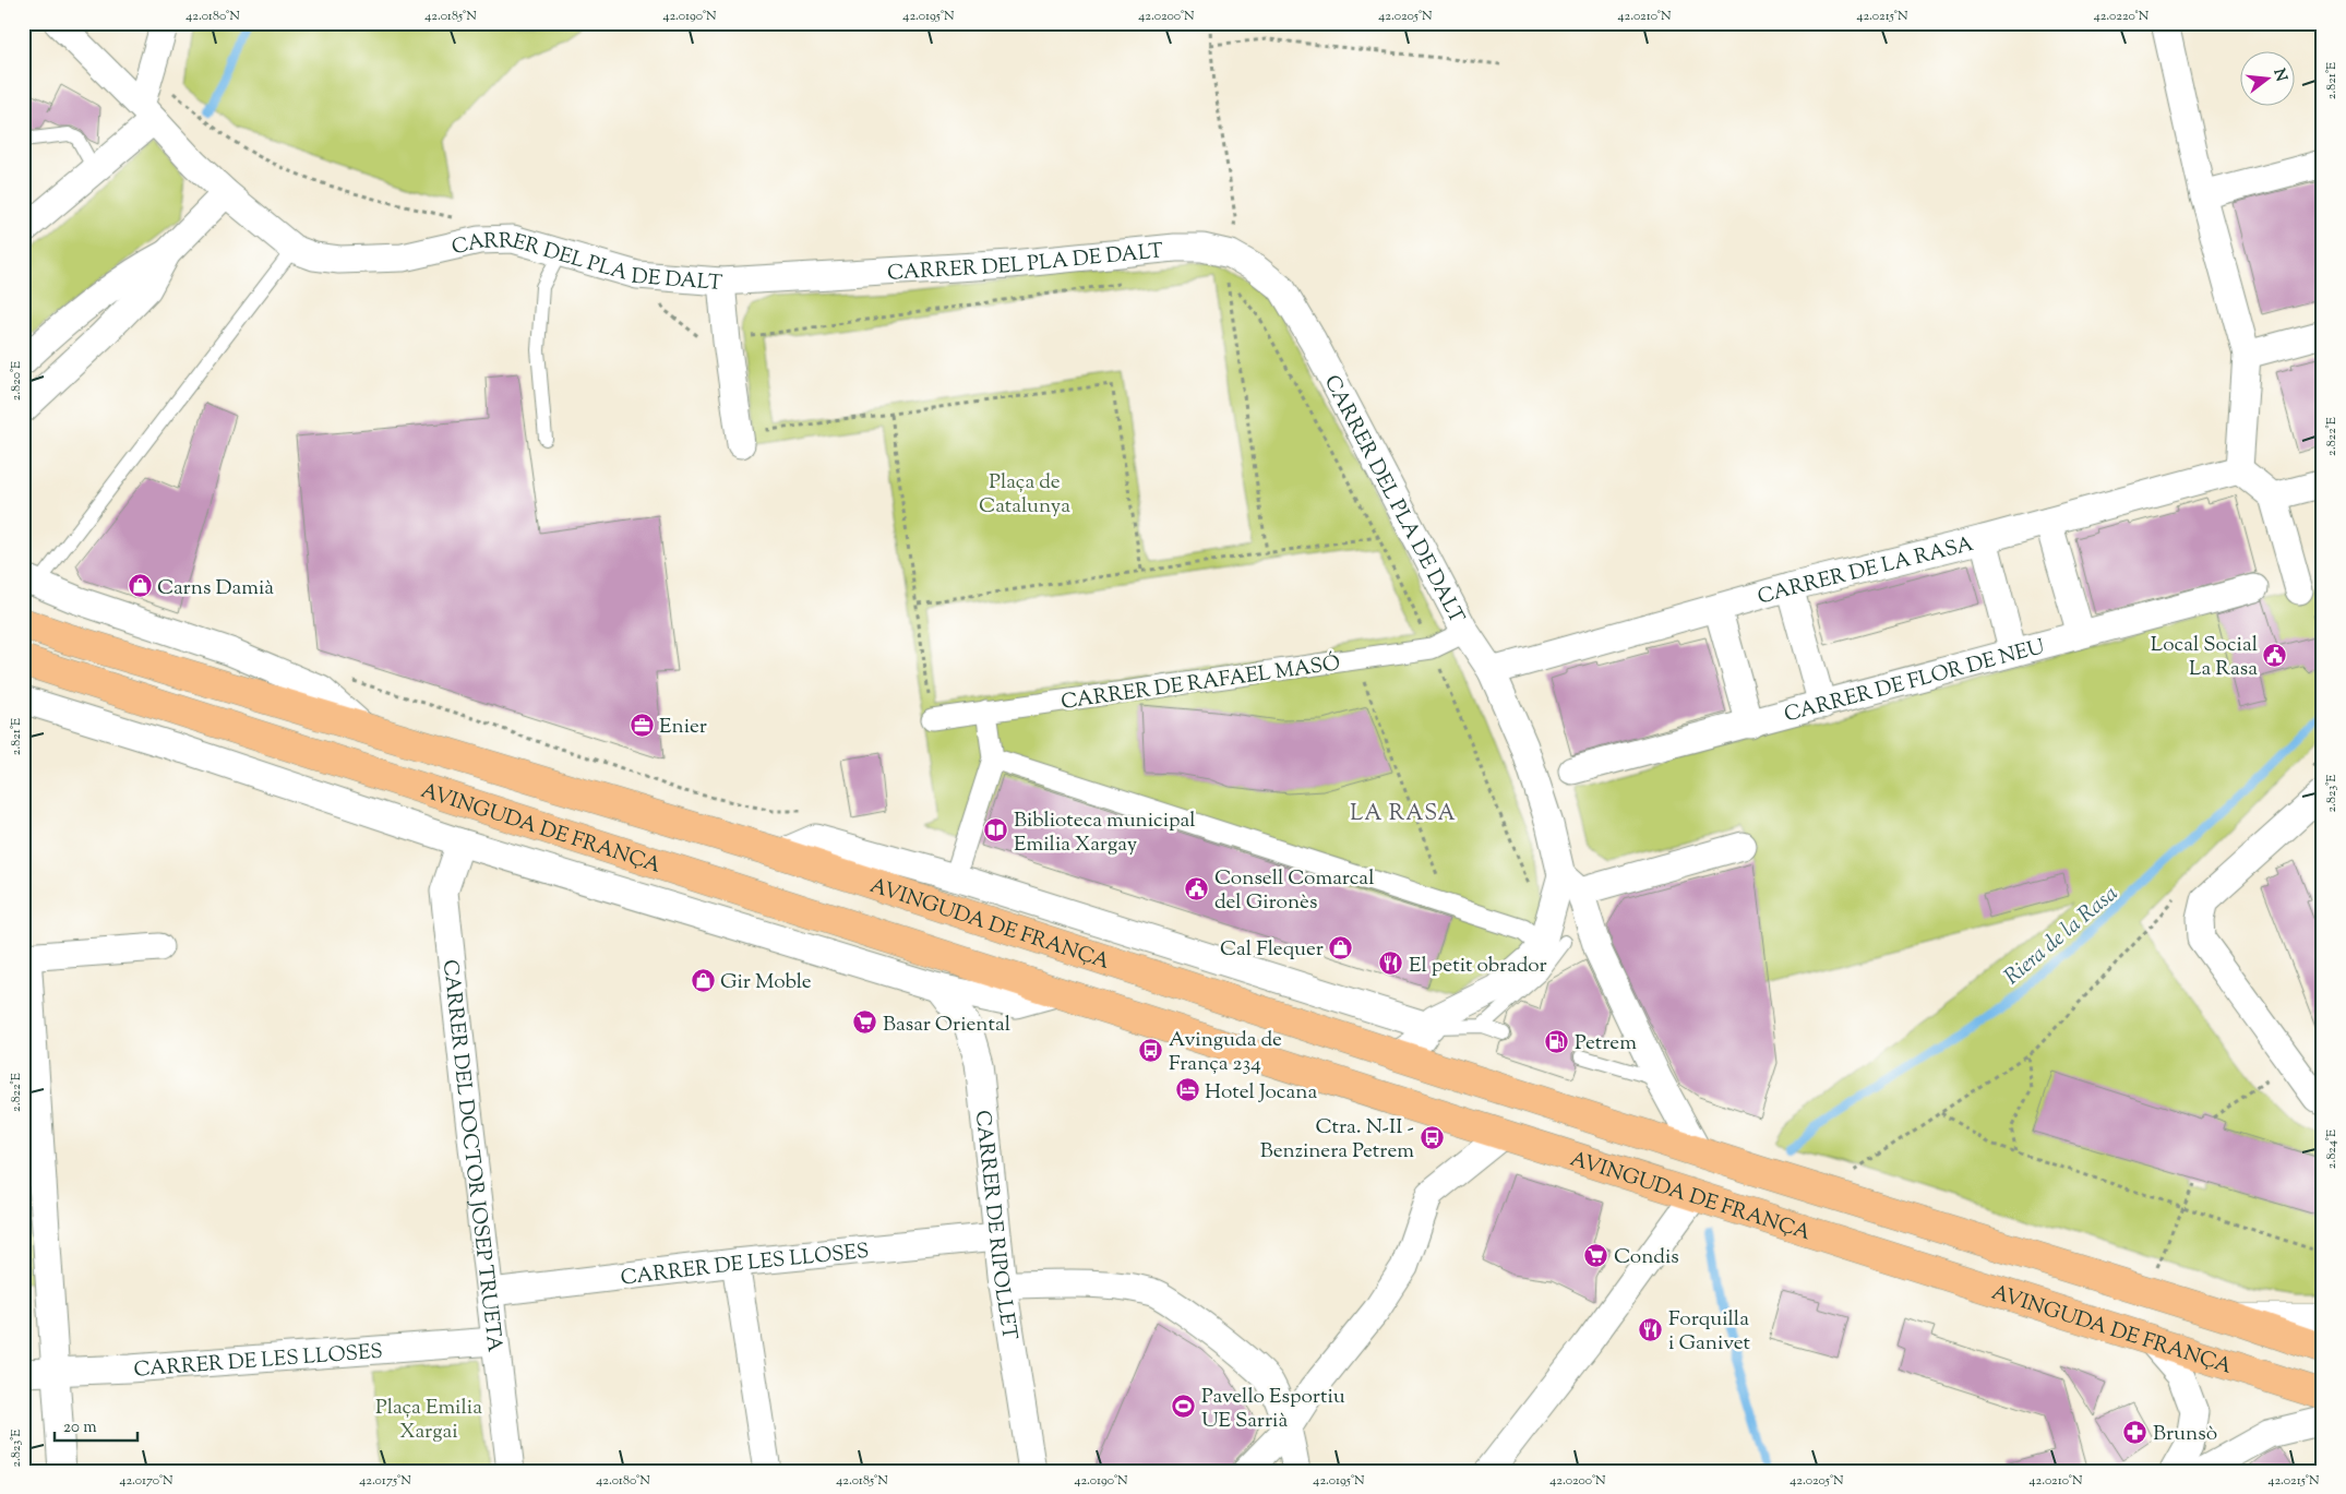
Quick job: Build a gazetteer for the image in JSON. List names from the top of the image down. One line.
{"streets":{"main road":["AVINGUDA DE FRANÇA"],"street":["CARRER DEL PLA DE DALT","CARRER DE LA RASA","CARRER DE FLOR DE NEU","CARRER DE RAFAEL MASÓ","CARRER DEL DOCTOR JOSEP TRUETA","CARRER DE RIPOLLET","CARRER DE LES LLOSES"]},"crossings":[["CARRER DEL PLA DE DALT","CARRER DE LA RASA"],["CARRER DEL PLA DE DALT","CARRER DE RAFAEL MASÓ"],["AVINGUDA DE FRANÇA","CARRER DEL DOCTOR JOSEP TRUETA"],["AVINGUDA DE FRANÇA","CARRER DE RIPOLLET"],["CARRER DEL DOCTOR JOSEP TRUETA","CARRER DE LES LLOSES"],["CARRER DE RIPOLLET","CARRER DE LES LLOSES"]],"districts":["LA RASA"],"water":["Riera de la Rasa"],"parks":["Plaça de Catalunya","Plaça Emilia Xargai"],"places":{"shop":["Carns Damià","Cal Flequer","Gir Moble"],"public building":["Local Social La Rasa","Consell Comarcal del Gironès"],"office":["Enier"],"library":["Biblioteca municipal Emilia Xargay"],"restaurant":["El petit obrador","Forquilla i Ganivet"],"supermarket":["Basar Oriental","Condis"],"fuel station":["Petrem"],"bus stop":["Avinguda de França 234","Ctra. N-II - Benzinera Petrem"],"hotel":["Hotel Jocana"],"sports":["Pavello Esportiu UE Sarrià"],"pharmacy":["Brunsò"]},"scale_bar":"20 m","north":"right","coordinates":["42.0180°N","42.0185°N","42.0190°N","42.0195°N","42.0200°N","42.0205°N","42.0210°N","42.0215°N","42.0220°N","2.821°E","2.820°E","2.822°E","2.823°E","2.824°E","42.0170°N","42.0175°N"]}
